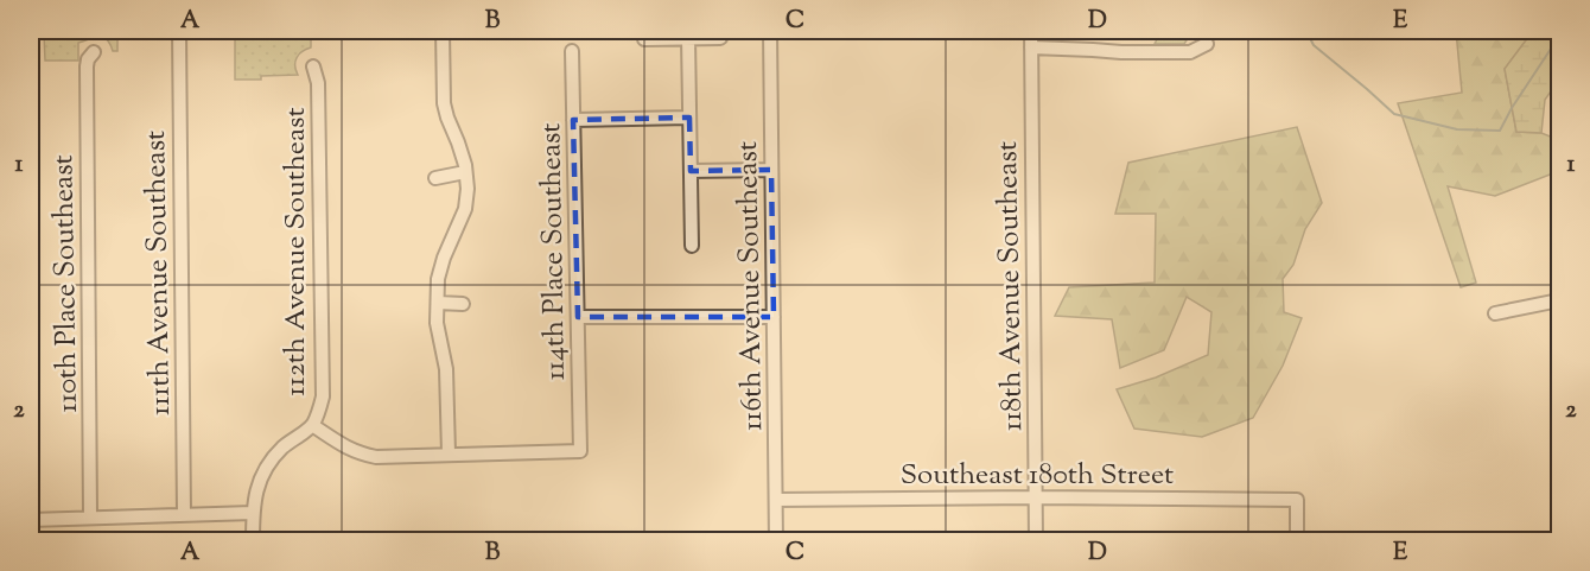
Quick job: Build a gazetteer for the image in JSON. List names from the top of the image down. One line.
{"streets":{"street":["112th Avenue Southeast","114th Place Southeast","111th Avenue Southeast","110th Place Southeast","116th Avenue Southeast","118th Avenue Southeast","Southeast 180th Street"]},"crossings":[["116th Avenue Southeast","Southeast 180th Street"],["118th Avenue Southeast","Southeast 180th Street"]],"grid":{"columns":["A","B","C","D","E"],"rows":["1","2"]}}
